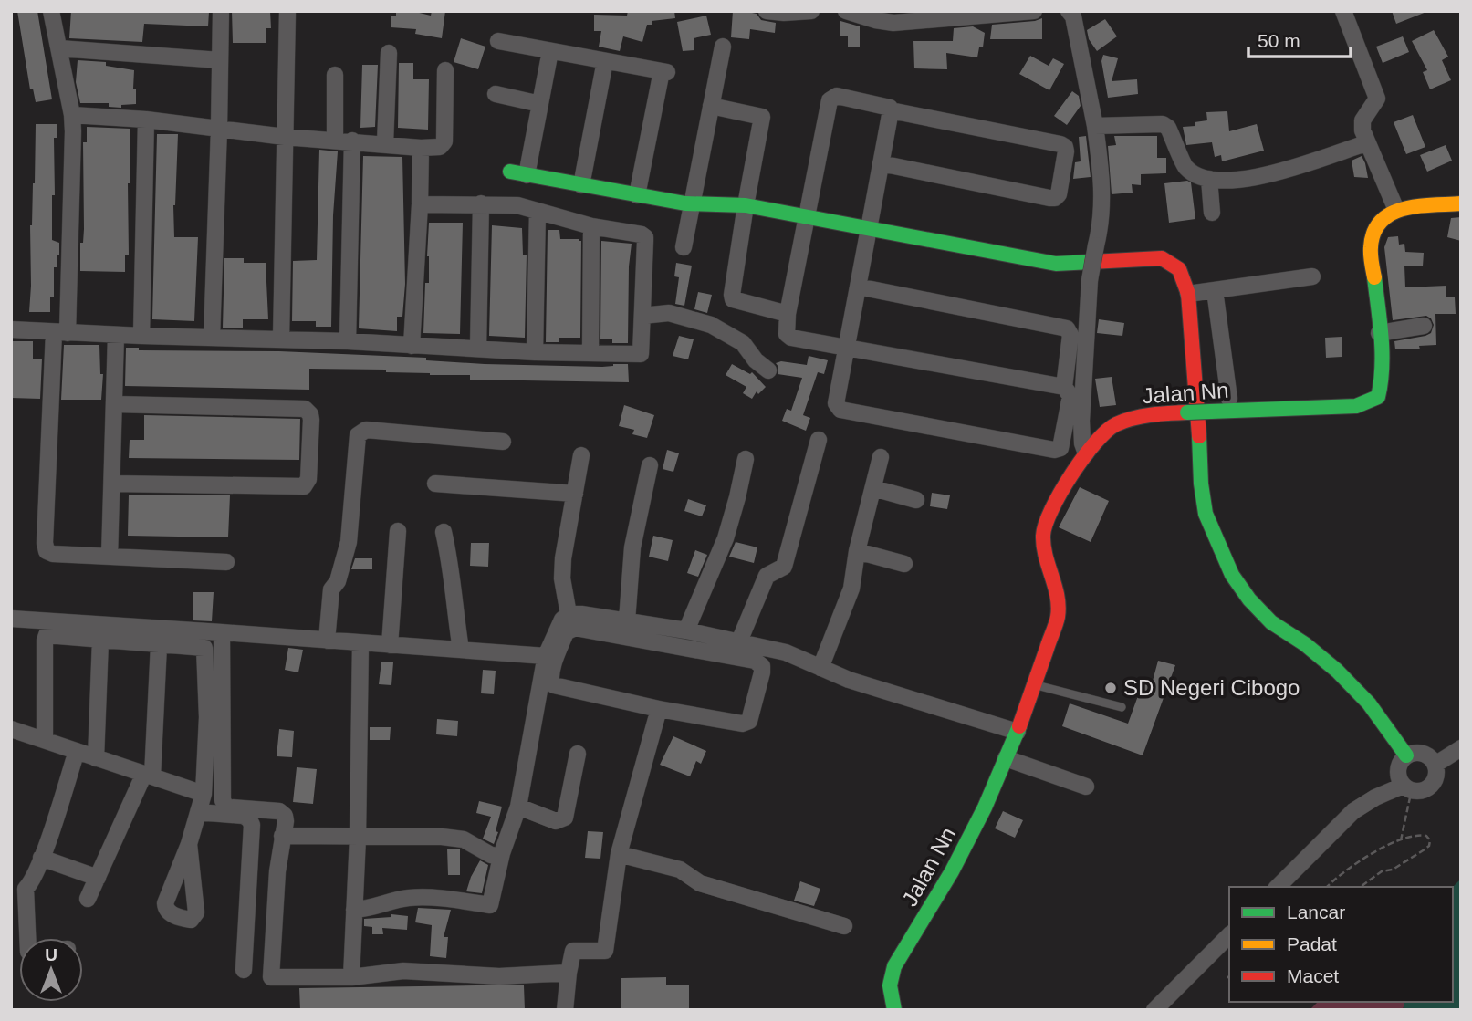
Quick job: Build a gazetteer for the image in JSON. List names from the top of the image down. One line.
{"streets":{"street":["Jalan Nn"]},"places":["SD Negeri Cibogo"],"legend":["Lancar","Padat","Macet"],"scale_bar":"50 m","north":"top"}
